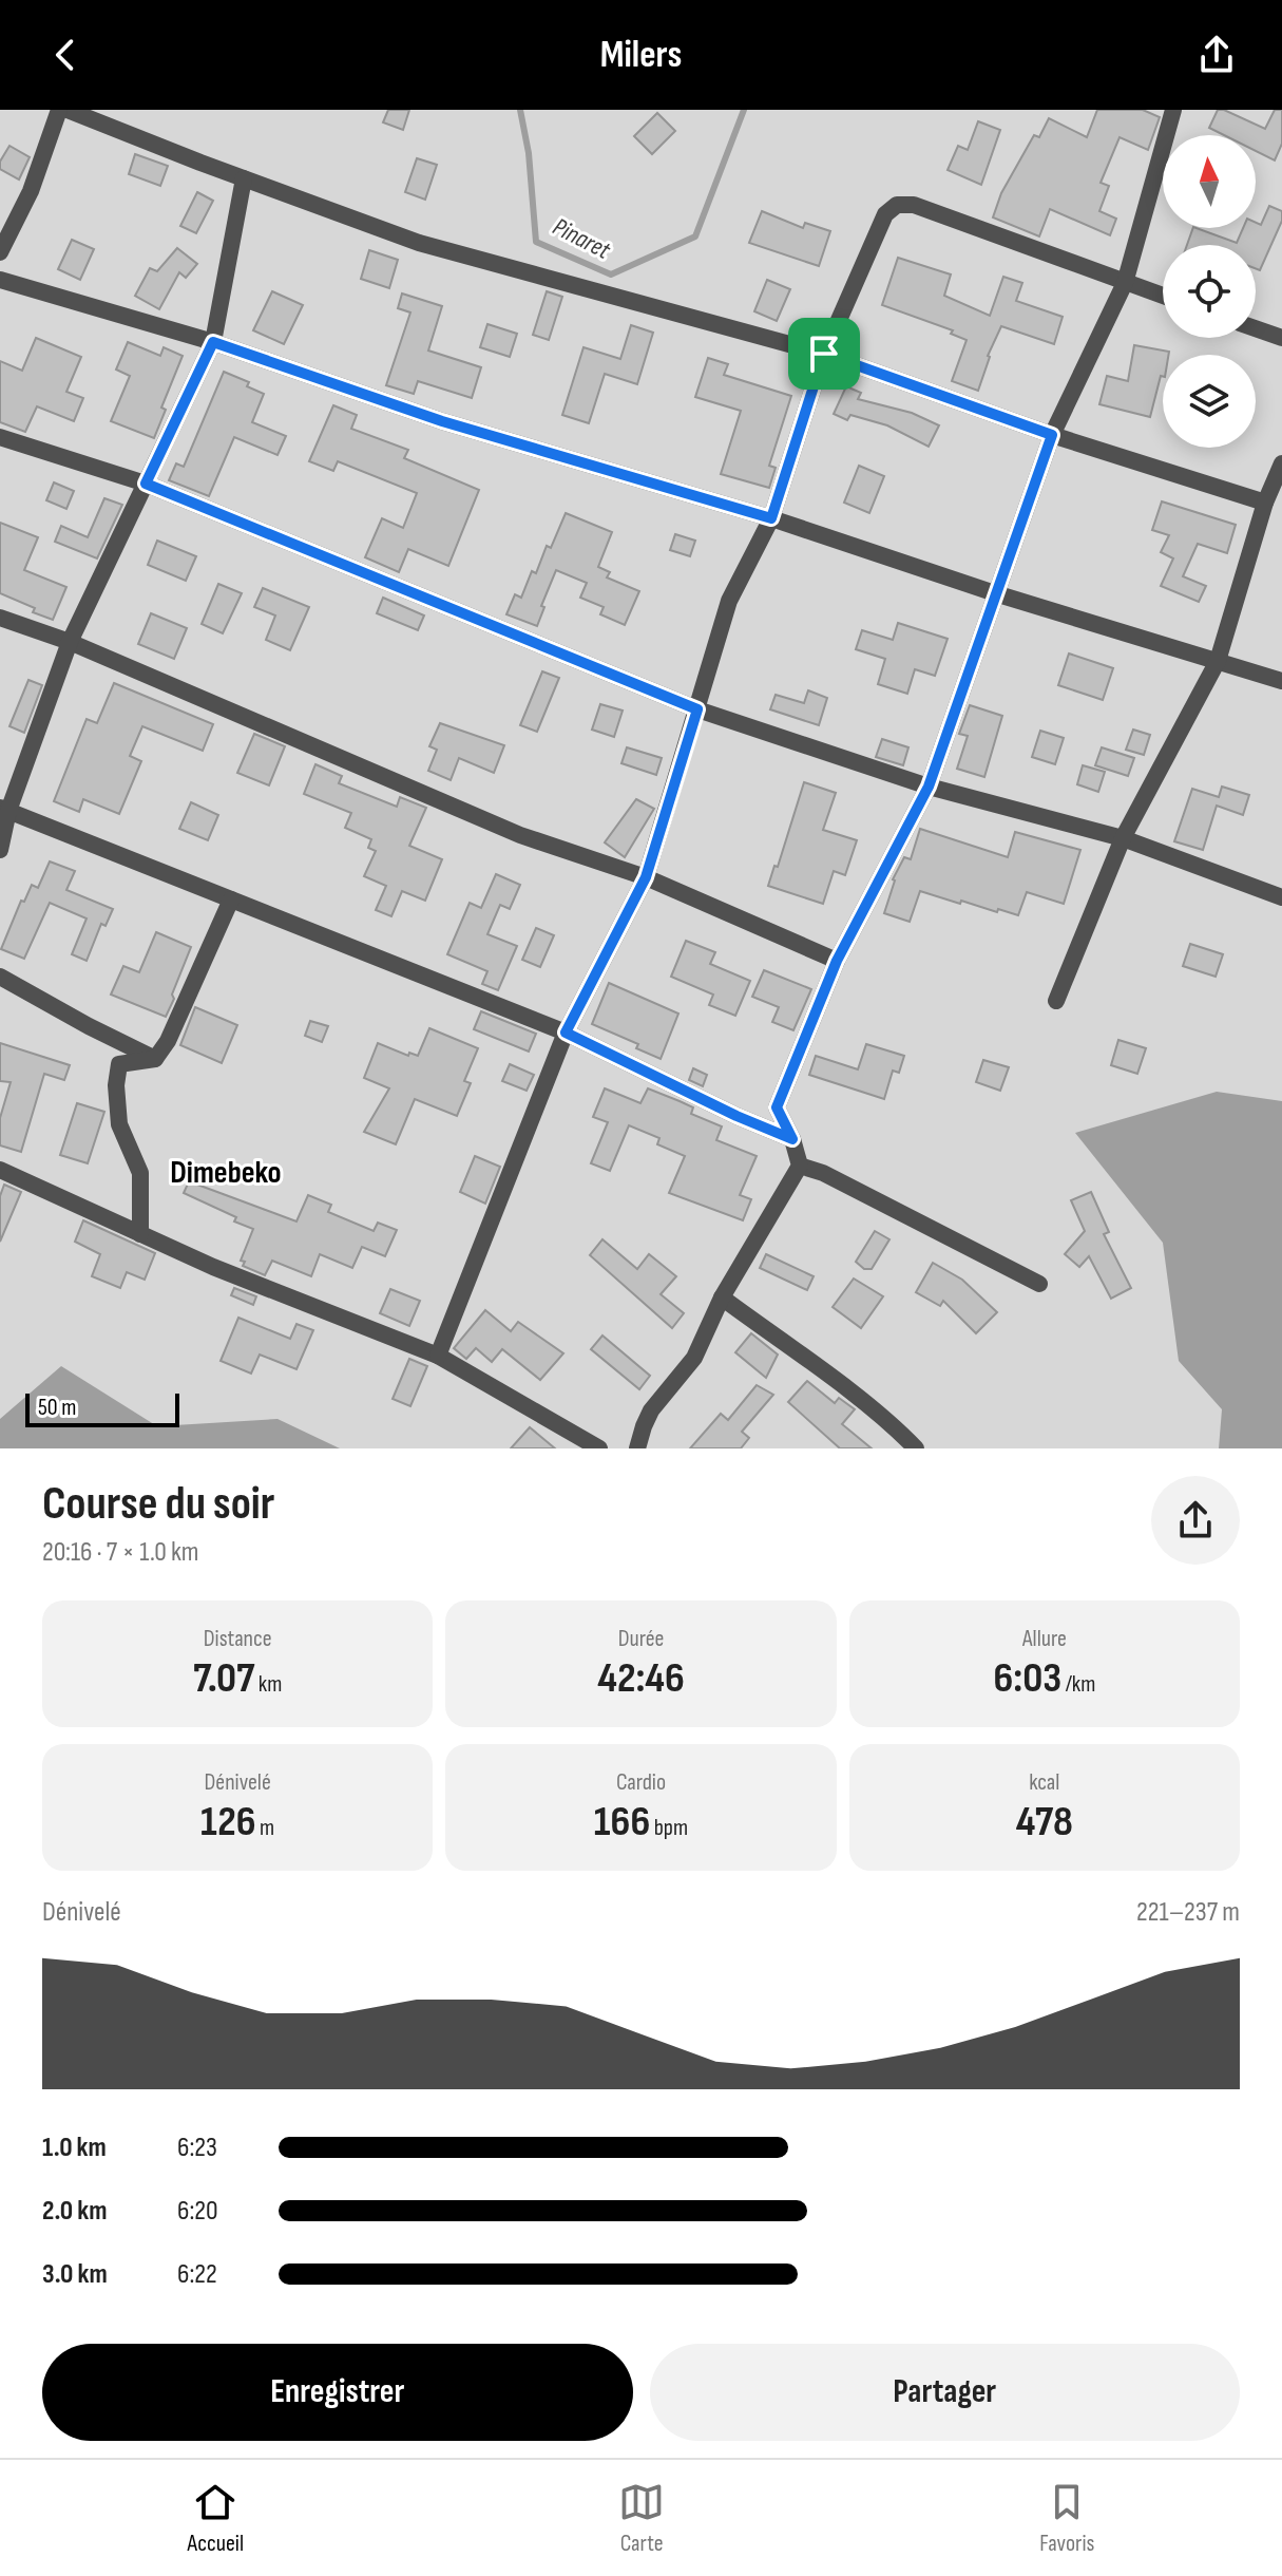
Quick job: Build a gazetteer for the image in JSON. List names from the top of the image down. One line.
{"districts":["Dimebeko"],"water":["Pinaret"],"scale_bar":"50 m","north":"top","page":{"header":"Milers","scale":"50 m","heading":["Course du soir","20:16 · 7 × 1.0 km"],"stats":[["Distance","7.07 km"],["Durée","42:46"],["Allure","6:03 /km"],["Dénivelé","126 m"],["Cardio","166 bpm"],["kcal","478"]],"chart":["Dénivelé","221–237 m"],"list":[{"name":"1.0 km","note":"6:23"},{"name":"2.0 km","note":"6:20"},{"name":"3.0 km","note":"6:22"}],"buttons":["Enregistrer","Partager"],"tabs":["Accueil","Carte","Favoris"]}}
